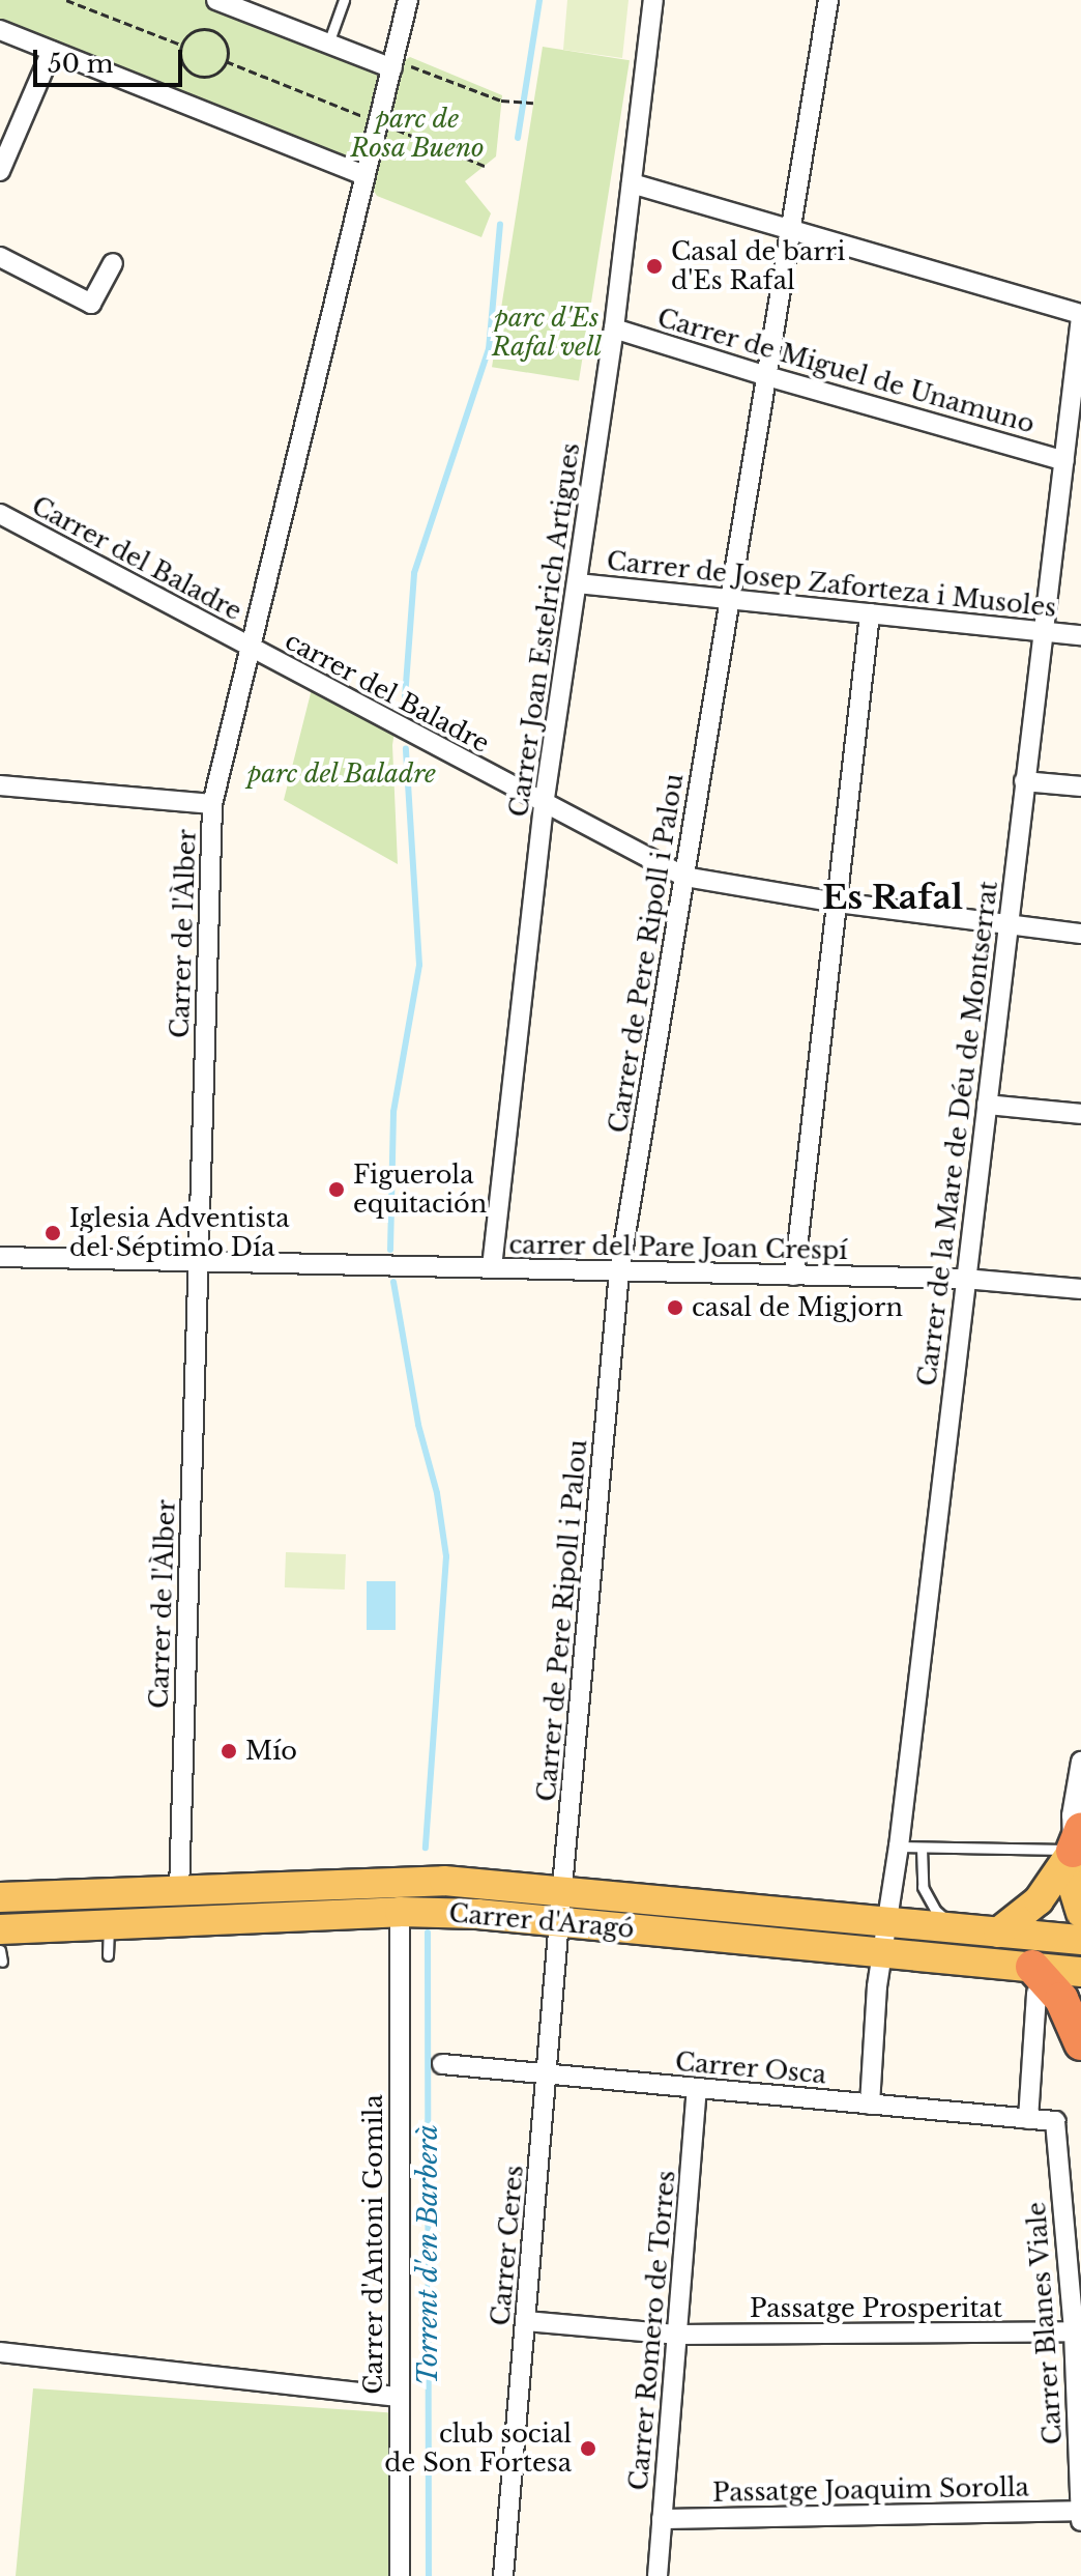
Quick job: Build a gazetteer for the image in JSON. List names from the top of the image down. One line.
{"streets":{"main road":["Carrer d'Aragó"],"street":["Carrer de Miguel de Unamuno","Carrer del Baladre","Carrer de Josep Zaforteza i Musoles","Carrer Joan Estelrich Artigues","carrer del Baladre","Carrer de l'Àlber","Carrer de Pere Ripoll i Palou","Carrer de la Mare de Déu de Montserrat","carrer del Pare Joan Crespí","Carrer Osca","Carrer d'Antoni Gomila","Carrer Ceres","Passatge Prosperitat","Carrer Blanes Viale","Carrer Romero de Torres","Passatge Joaquim Sorolla"]},"crossings":[["Carrer de Miguel de Unamuno","Carrer Joan Estelrich Artigues"],["Carrer de Miguel de Unamuno","Carrer de Pere Ripoll i Palou"],["Carrer de Miguel de Unamuno","Carrer de la Mare de Déu de Montserrat"],["Carrer del Baladre","carrer del Baladre"],["Carrer del Baladre","Carrer de l'Àlber"],["Carrer de Josep Zaforteza i Musoles","Carrer Joan Estelrich Artigues"],["Carrer de Josep Zaforteza i Musoles","Carrer de Pere Ripoll i Palou"],["Carrer de Josep Zaforteza i Musoles","Carrer de la Mare de Déu de Montserrat"],["Carrer Joan Estelrich Artigues","carrer del Baladre"],["Carrer Joan Estelrich Artigues","carrer del Pare Joan Crespí"],["carrer del Baladre","Carrer de l'Àlber"],["carrer del Baladre","Carrer de Pere Ripoll i Palou"],["carrer del Baladre","Carrer de la Mare de Déu de Montserrat"],["Carrer de l'Àlber","carrer del Pare Joan Crespí"],["Carrer de l'Àlber","Carrer d'Aragó"],["Carrer de Pere Ripoll i Palou","carrer del Pare Joan Crespí"],["Carrer de Pere Ripoll i Palou","Carrer d'Aragó"],["Carrer de Pere Ripoll i Palou","Carrer Ceres"],["Carrer de la Mare de Déu de Montserrat","carrer del Pare Joan Crespí"],["Carrer de la Mare de Déu de Montserrat","Carrer d'Aragó"],["Carrer de la Mare de Déu de Montserrat","Carrer Osca"],["Carrer d'Aragó","Carrer d'Antoni Gomila"],["Carrer d'Aragó","Carrer Ceres"],["Carrer Osca","Carrer Ceres"],["Carrer Osca","Carrer Blanes Viale"],["Carrer Osca","Carrer Romero de Torres"],["Carrer Ceres","Passatge Prosperitat"],["Passatge Prosperitat","Carrer Blanes Viale"],["Passatge Prosperitat","Carrer Romero de Torres"],["Carrer Blanes Viale","Passatge Joaquim Sorolla"],["Carrer Romero de Torres","Passatge Joaquim Sorolla"]],"districts":["Es Rafal"],"water":["Torrent d'en Barberà"],"parks":["parc de Rosa Bueno","parc d'Es Rafal vell","parc del Baladre"],"places":["Casal de barri d'Es Rafal","Figuerola equitación","Iglesia Adventista del Séptimo Día","casal de Migjorn","Mío","club social de Son Fortesa"],"scale_bar":"50 m"}
